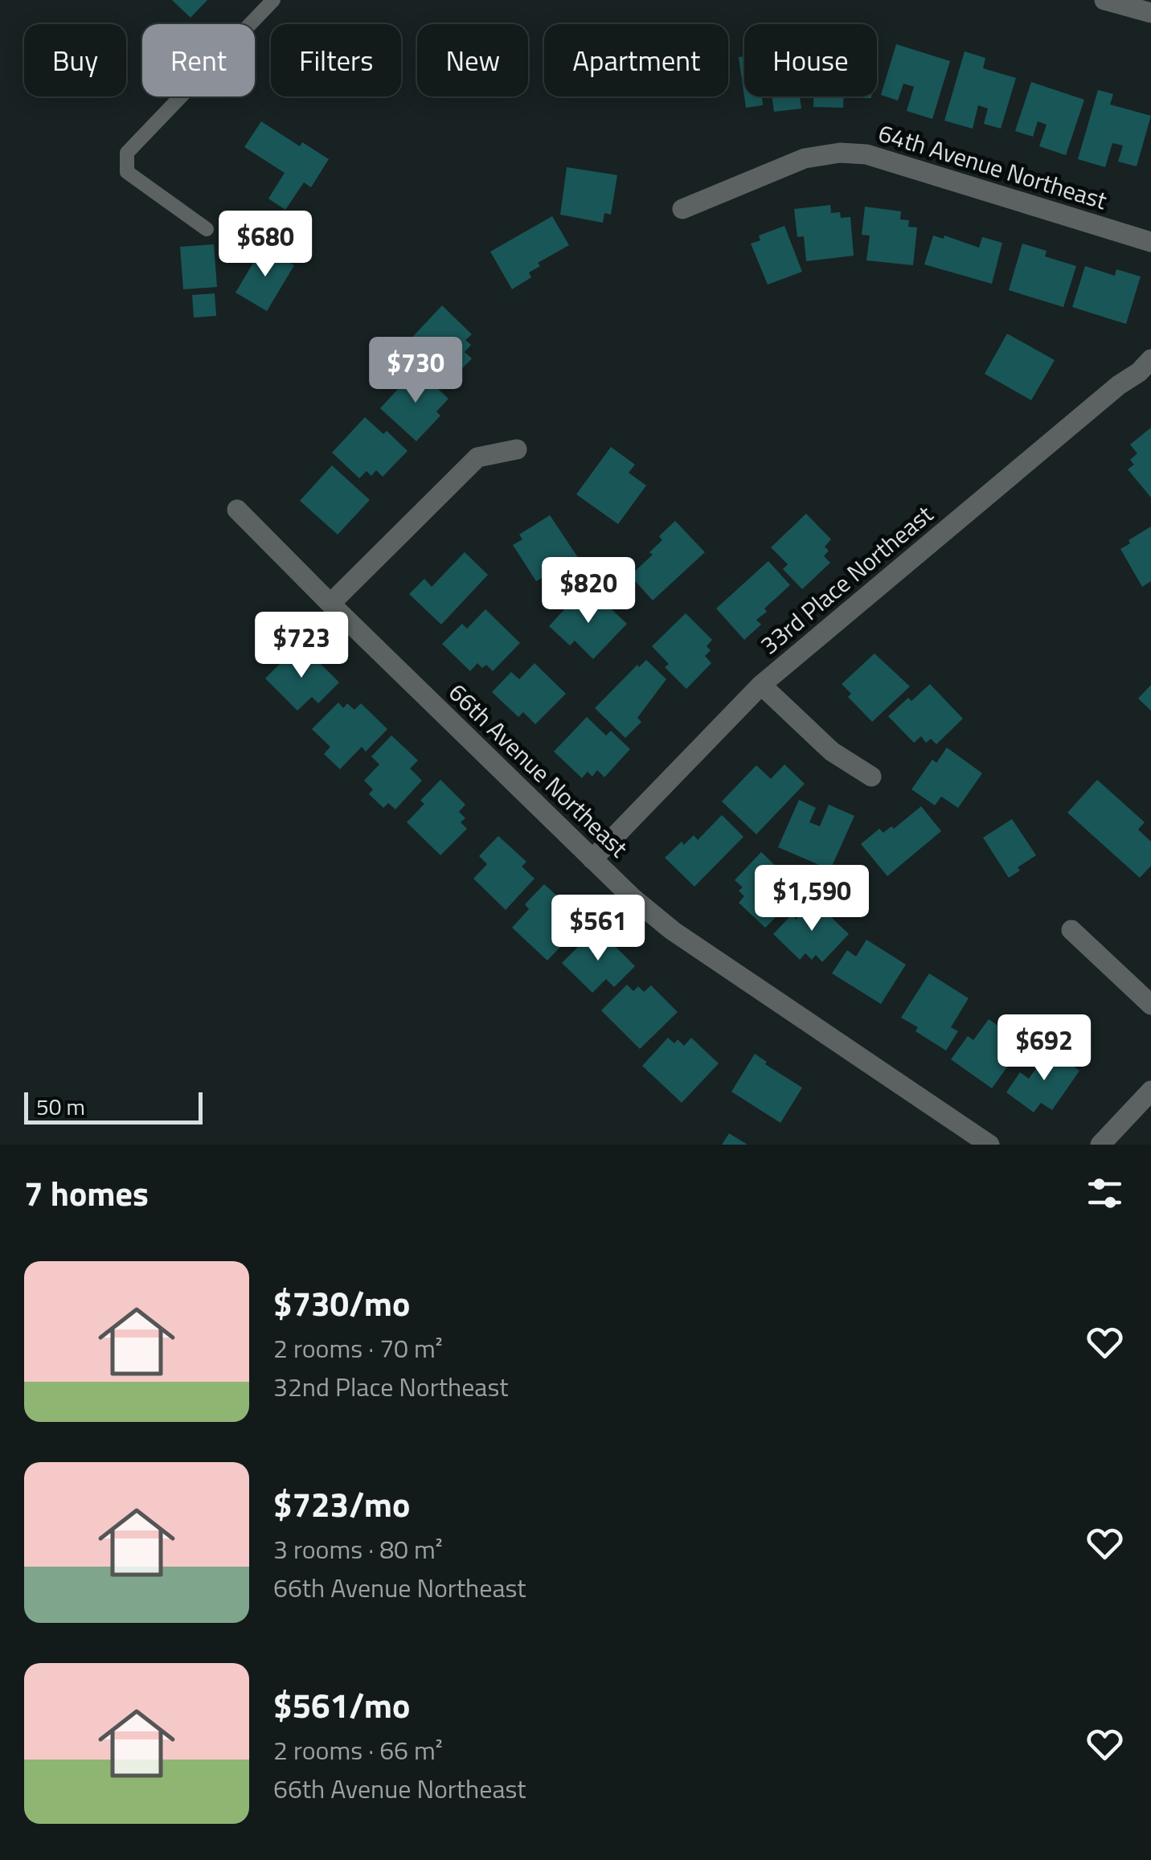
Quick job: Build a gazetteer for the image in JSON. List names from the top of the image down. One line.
{"streets":{"street":["64th Avenue Northeast","33rd Place Northeast","66th Avenue Northeast"]},"crossings":[["33rd Place Northeast","66th Avenue Northeast"]],"scale_bar":"50 m","page":{"chip":["Buy","Rent","Filters","New","Apartment","House"],"price":["$680","$730","$820","$723","$1,590","$561","$692"],"scale":"50 m","heading":"7 homes","list":[{"name":"$730/mo","note":"2 rooms · 70 m² · 32nd Place Northeast"},{"name":"$723/mo","note":"3 rooms · 80 m² · 66th Avenue Northeast"},{"name":"$561/mo","note":"2 rooms · 66 m² · 66th Avenue Northeast"}]}}
